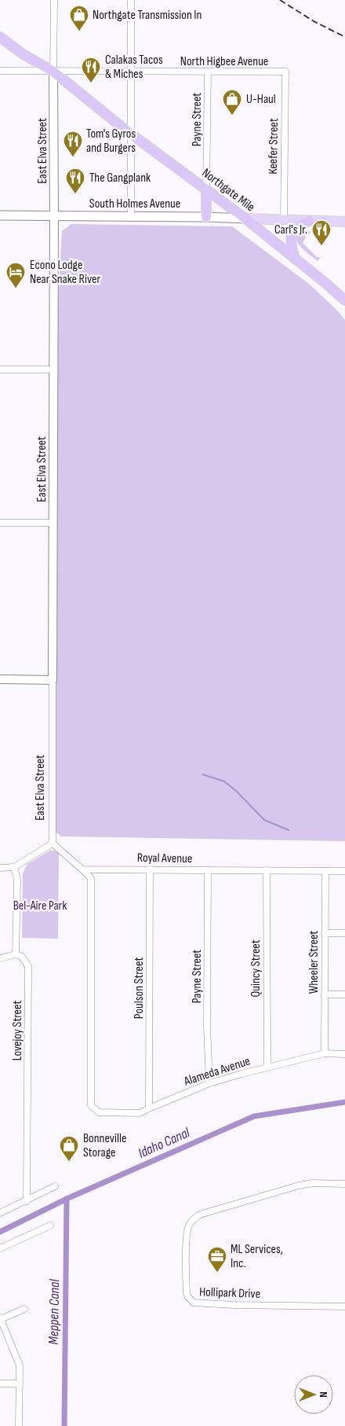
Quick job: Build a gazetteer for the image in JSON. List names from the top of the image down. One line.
{"streets":{"highway":["Northgate Mile"],"main road":["South Holmes Avenue"],"street":["North Higbee Avenue","Payne Street","Keefer Street","East Elva Street","Royal Avenue","Wheeler Street","Quincy Street","Poulson Street","Lovejoy Street","Alameda Avenue","Hollipark Drive"]},"crossings":[["North Higbee Avenue","Payne Street"],["North Higbee Avenue","Keefer Street"],["North Higbee Avenue","East Elva Street"],["North Higbee Avenue","Northgate Mile"],["Payne Street","Northgate Mile"],["Payne Street","Royal Avenue"],["Payne Street","Alameda Avenue"],["East Elva Street","Northgate Mile"],["East Elva Street","South Holmes Avenue"],["Northgate Mile","South Holmes Avenue"],["Royal Avenue","Wheeler Street"],["Royal Avenue","Quincy Street"],["Royal Avenue","Poulson Street"],["Royal Avenue","Alameda Avenue"],["Wheeler Street","Alameda Avenue"],["Quincy Street","Alameda Avenue"],["Poulson Street","Alameda Avenue"]],"water":["Idaho Canal","Meppen Canal"],"parks":["Bel-Aire Park"],"places":{"shop":["Northgate Transmission In","U-Haul","Bonneville Storage"],"restaurant":["Calakas Tacos & Miches","Tom's Gyros and Burgers","The Gangplank","Carl's Jr."],"hotel":["Econo Lodge Near Snake River"],"office":["ML Services, Inc."]},"north":"right"}
